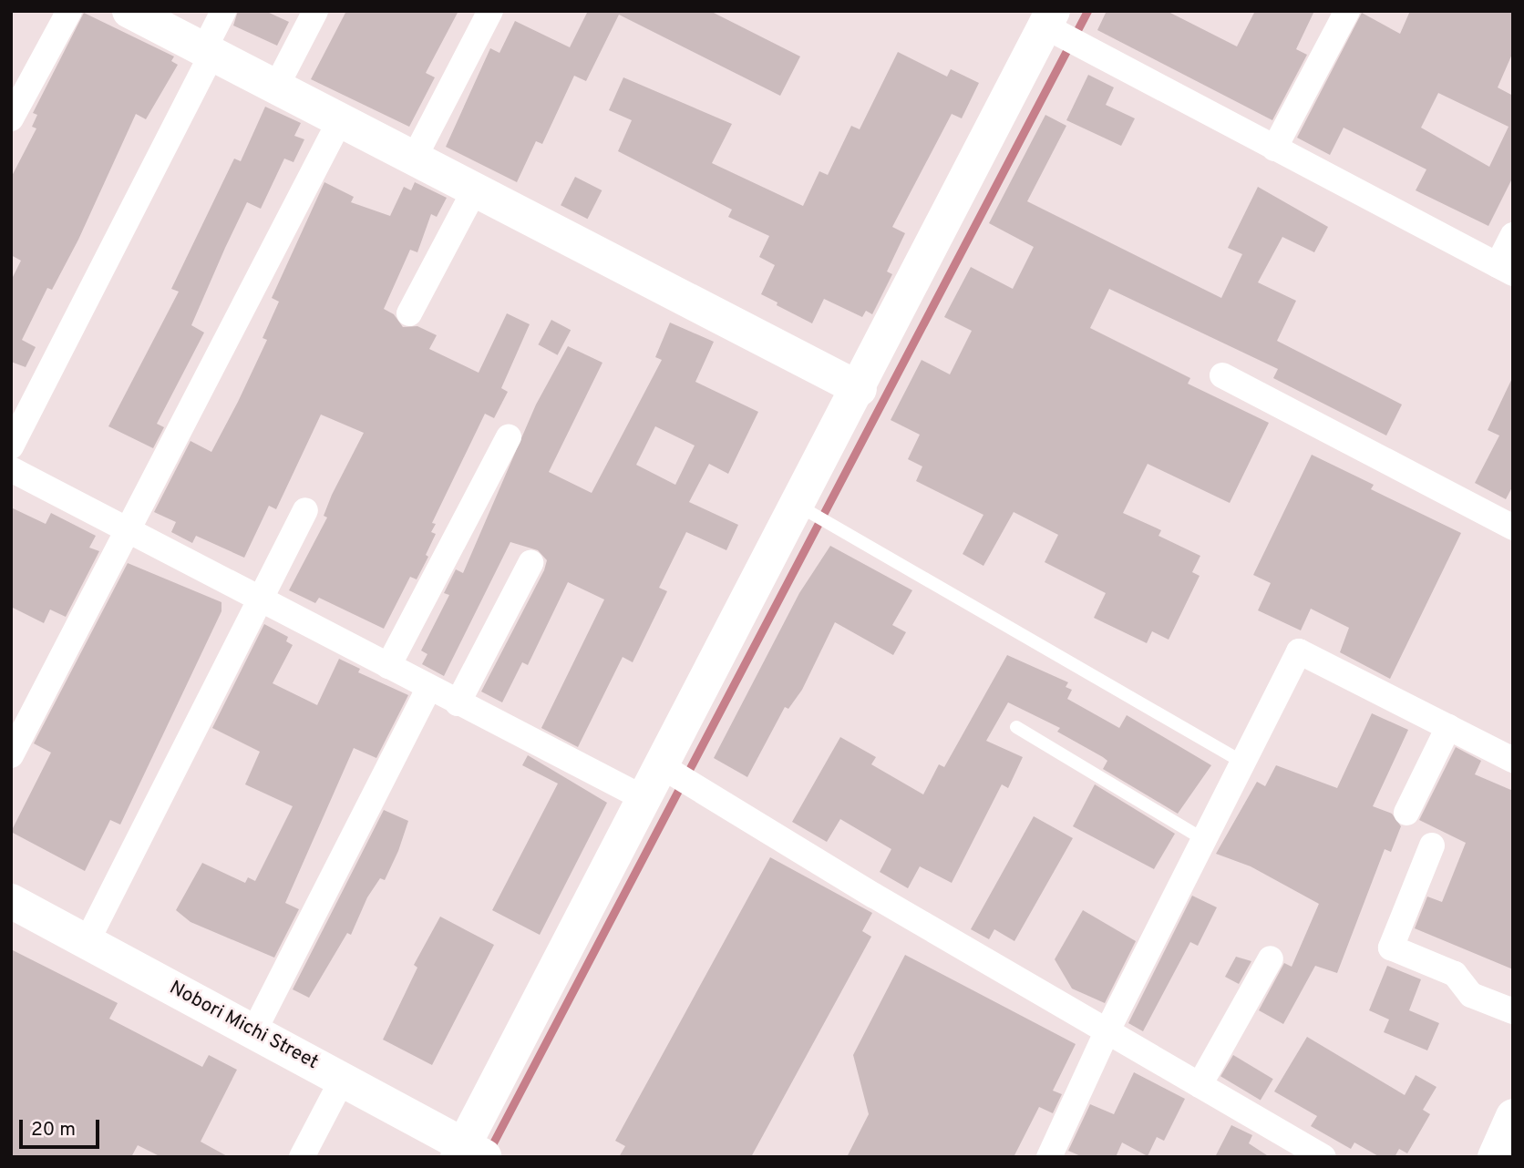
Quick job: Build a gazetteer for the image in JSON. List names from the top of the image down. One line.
{"streets":{"street":["Nobori Michi Street"]},"scale_bar":"20 m"}
